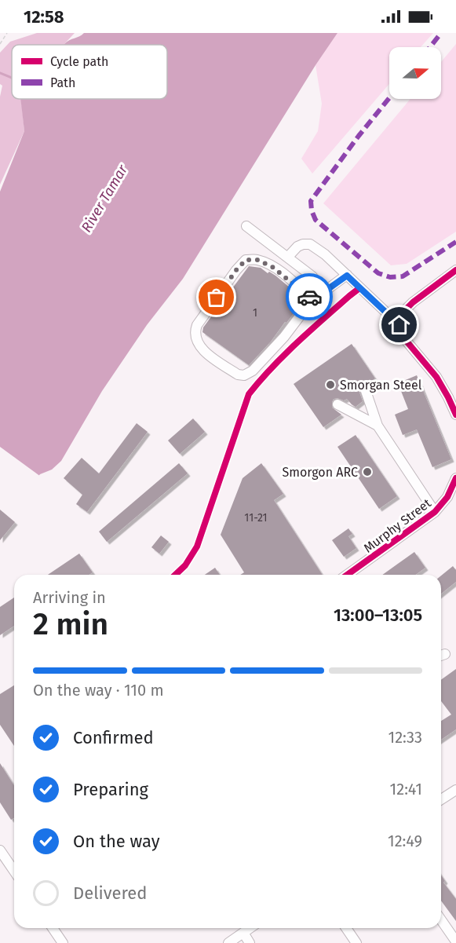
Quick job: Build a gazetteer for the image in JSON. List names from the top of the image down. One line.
{"streets":{"street":["Murphy Street"]},"water":["River Tamar"],"places":["Smorgan Steel","Smorgon ARC"],"house_numbers":["1","11-21"],"legend":["Cycle path","Path"],"north":"right","page":{"status":"12:58","heading":["2 min","Arriving in","13:00–13:05"],"bar":"On the way · 110 m","list":[["Confirmed","12:33"],["Preparing","12:41"],["On the way","12:49"],"Delivered"]}}
